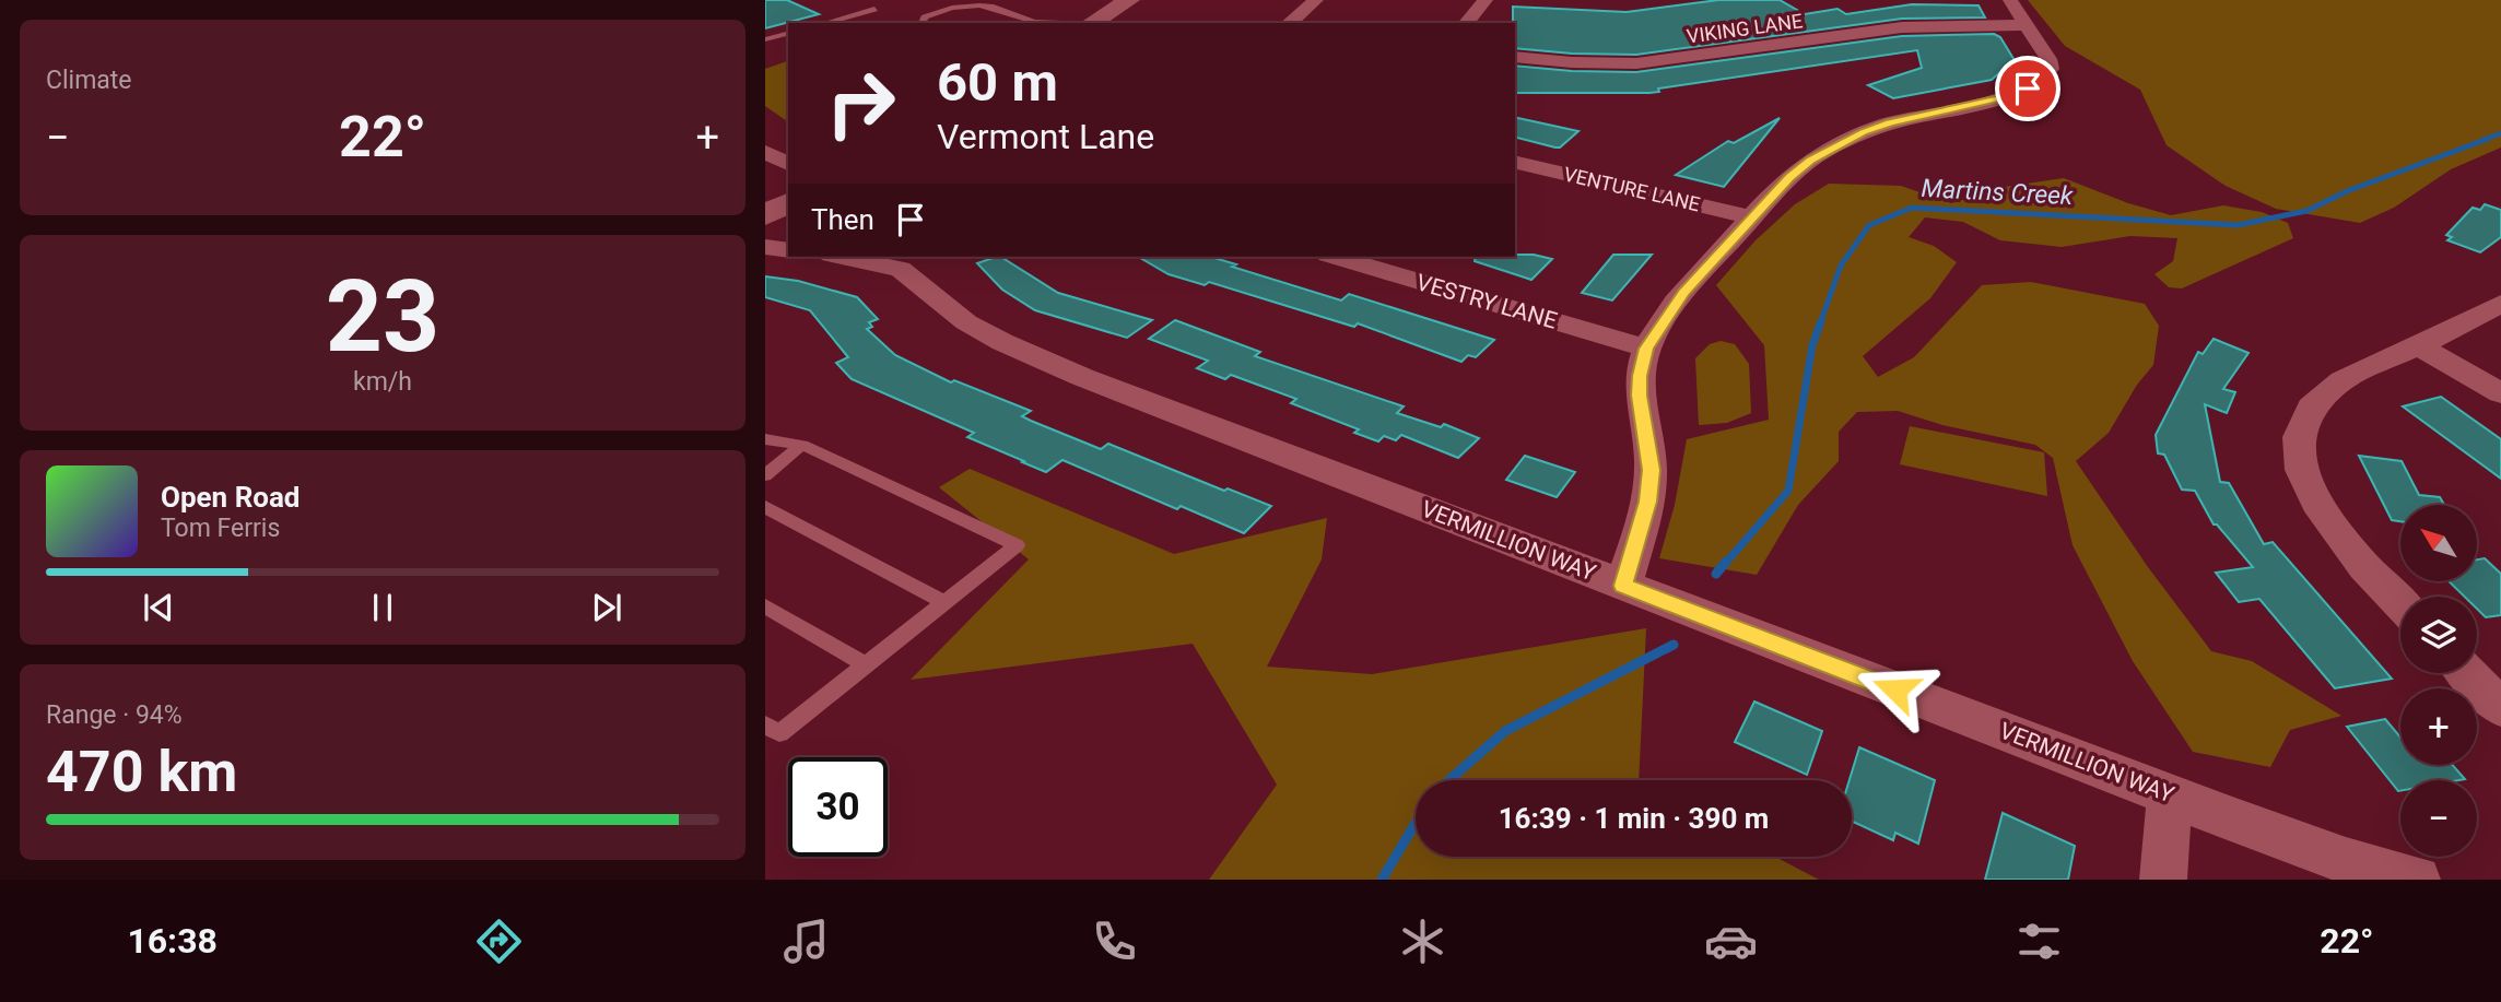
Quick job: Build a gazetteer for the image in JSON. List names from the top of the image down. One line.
{"streets":{"street":["VIKING LANE","VENTURE LANE","VESTRY LANE","VERMILLION WAY"]},"water":["Martins Creek"],"north":"top left","page":{"tile":["Climate",["23","km/h"],["Range · 94%","470 km"]],"turn":["60 m","Vermont Lane"],"heat":["−","22°","+"],"then":"Then","song":["Open Road","Tom Ferris"],"map_buttons":["+","−"],"limit":"30","trip":"16:39 · 1 min · 390 m","tabs":["16:38","22°"]}}
